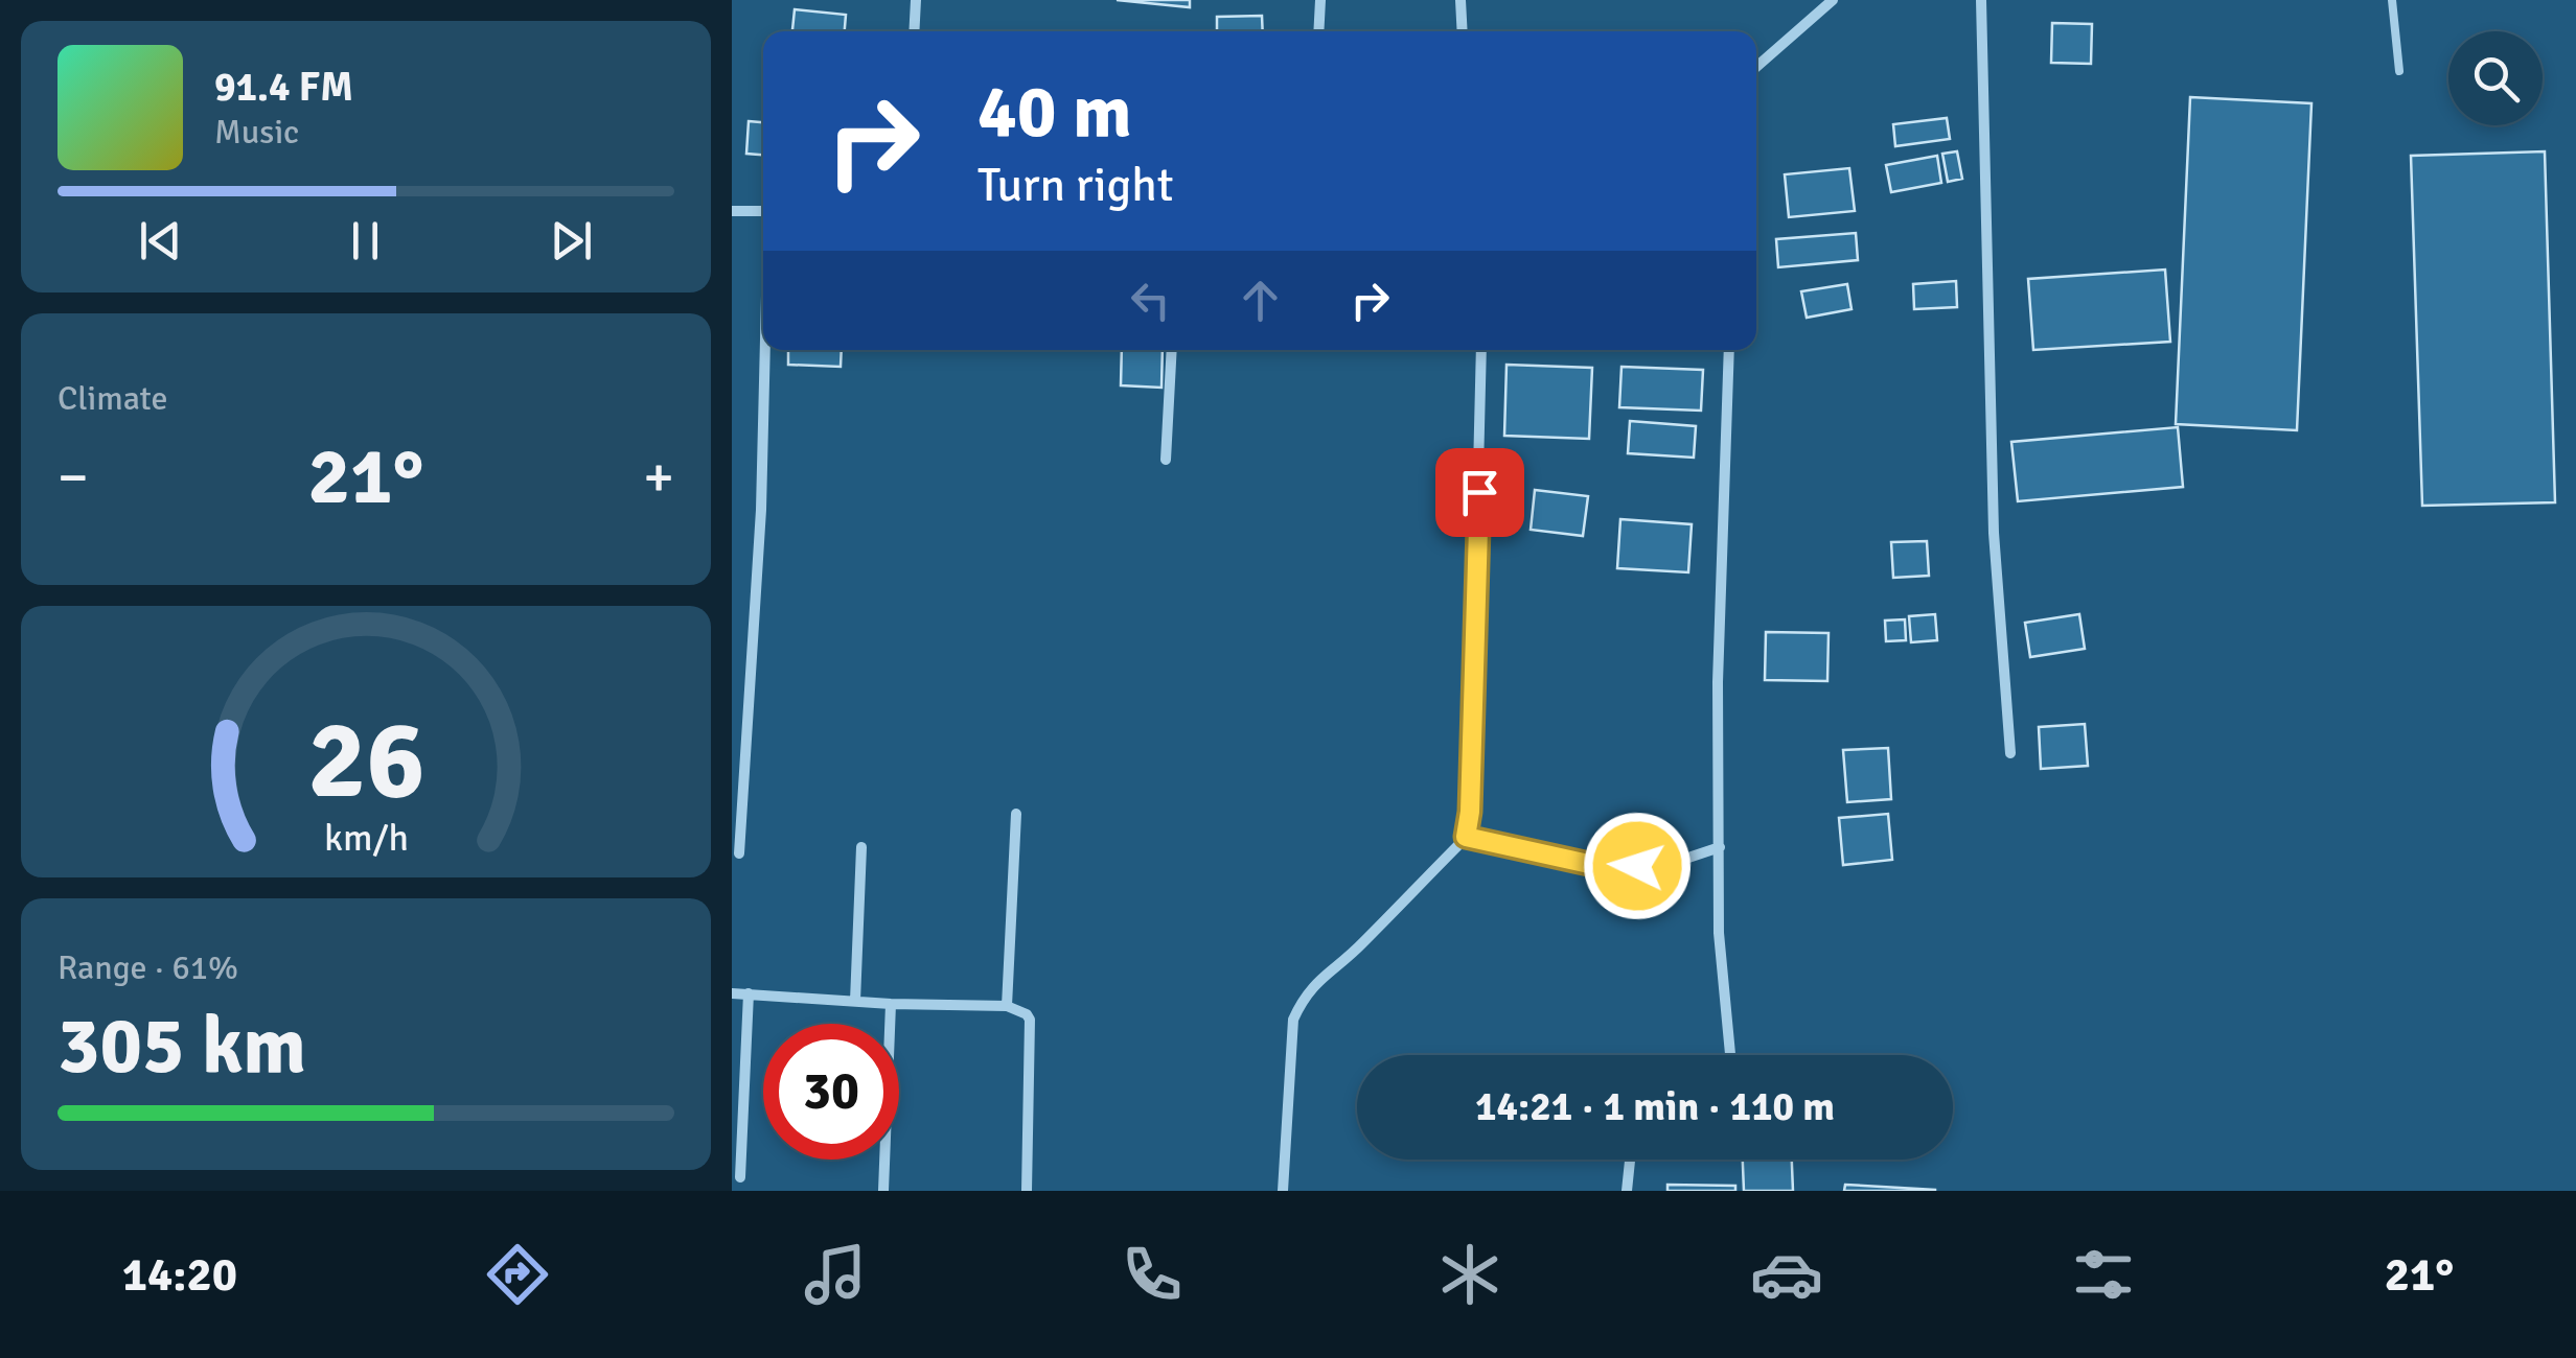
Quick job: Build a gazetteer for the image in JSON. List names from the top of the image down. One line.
{"page":{"turn":["40 m","Turn right"],"song":["91.4 FM","Music"],"tile":["Climate",["Range · 61%","305 km"]],"heat":["−","21°","+"],"limit":"30","trip":"14:21 · 1 min · 110 m","tabs":["14:20","21°"],"gauge":["26","km/h"]}}
